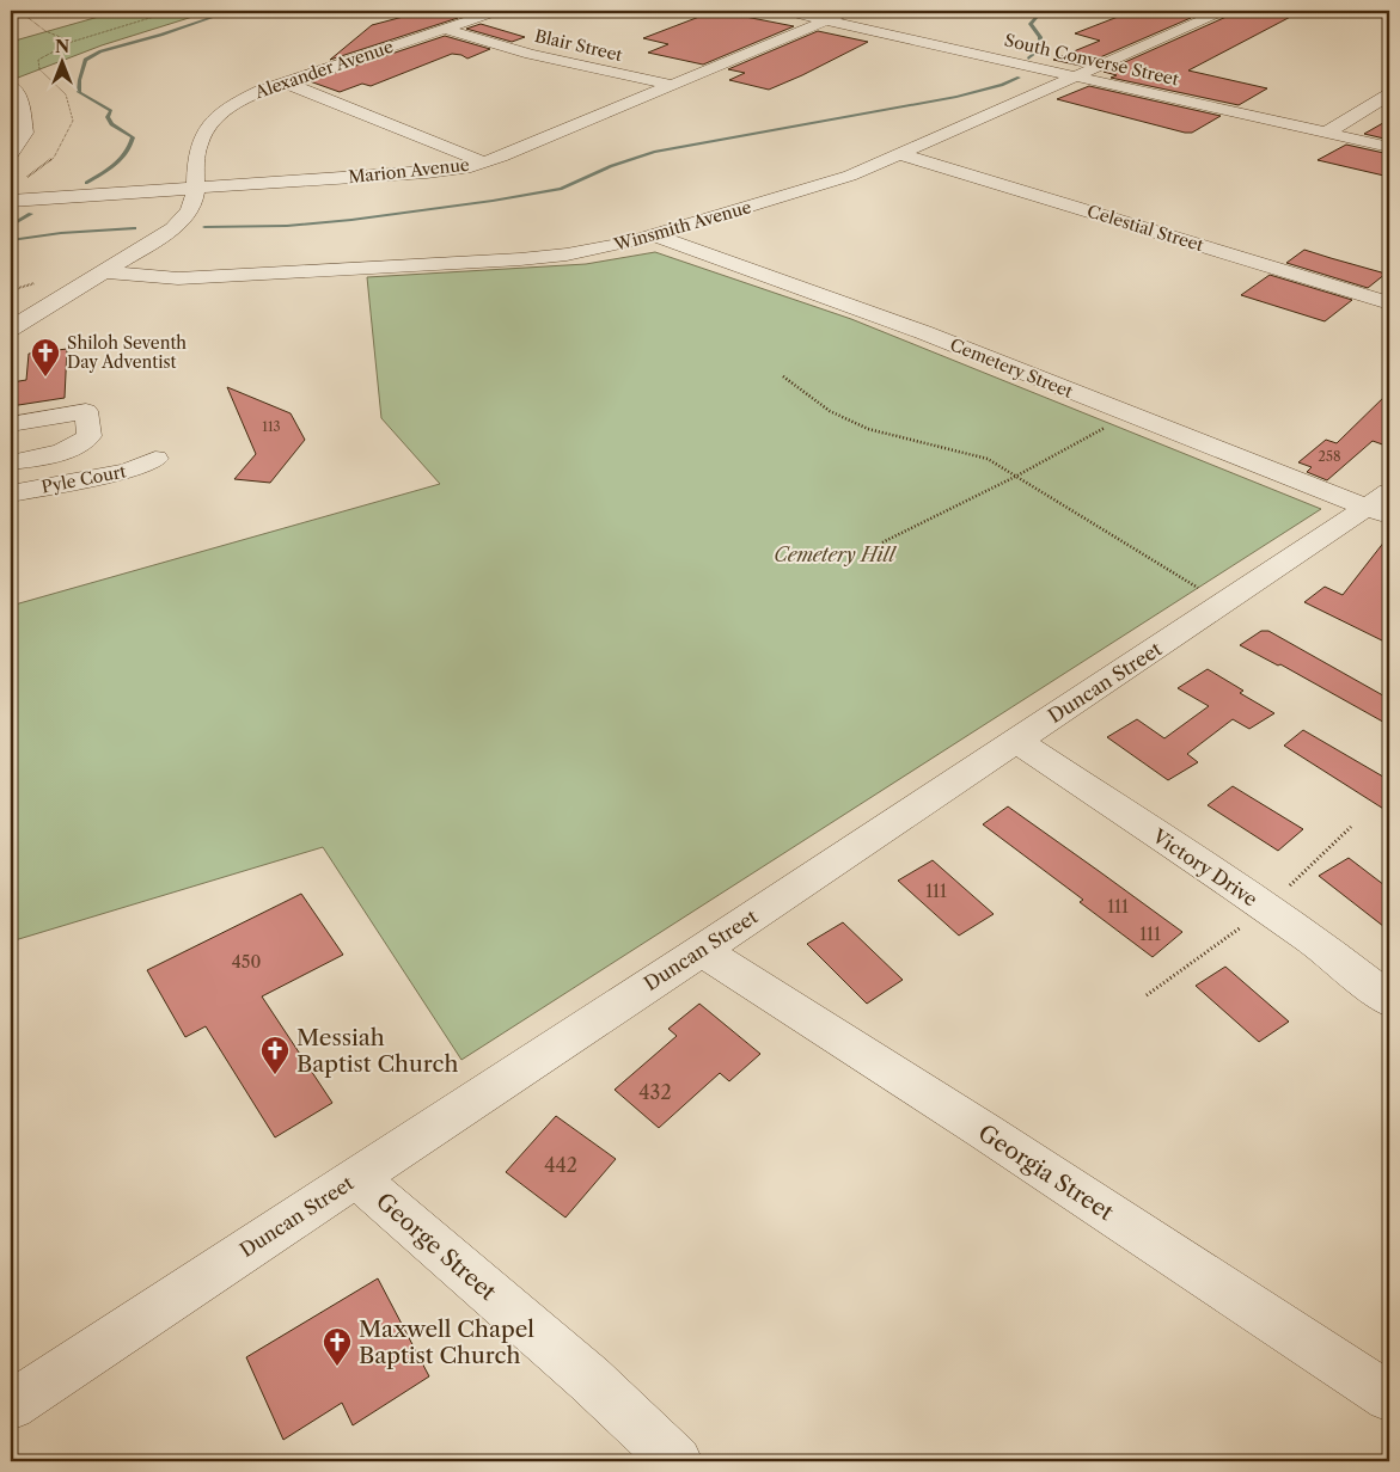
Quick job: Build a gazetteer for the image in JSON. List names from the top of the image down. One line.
{"streets":{"street":["Blair Street","South Converse Street","Alexander Avenue","Marion Avenue","Winsmith Avenue","Celestial Street","Cemetery Street","Pyle Court","Duncan Street","Victory Drive","Georgia Street","George Street"]},"crossings":[["Blair Street","Alexander Avenue"],["Blair Street","Marion Avenue"],["South Converse Street","Marion Avenue"],["South Converse Street","Winsmith Avenue"],["Alexander Avenue","Marion Avenue"],["Alexander Avenue","Winsmith Avenue"],["Winsmith Avenue","Celestial Street"],["Winsmith Avenue","Cemetery Street"],["Cemetery Street","Duncan Street"],["Duncan Street","Victory Drive"],["Duncan Street","Georgia Street"],["Duncan Street","George Street"]],"parks":["Cemetery Hill"],"places":{"church":["Shiloh Seventh Day Adventist","Messiah Baptist Church","Maxwell Chapel Baptist Church"]},"house_numbers":["113","258","111","111","111","450","432","442"],"north":"top"}
